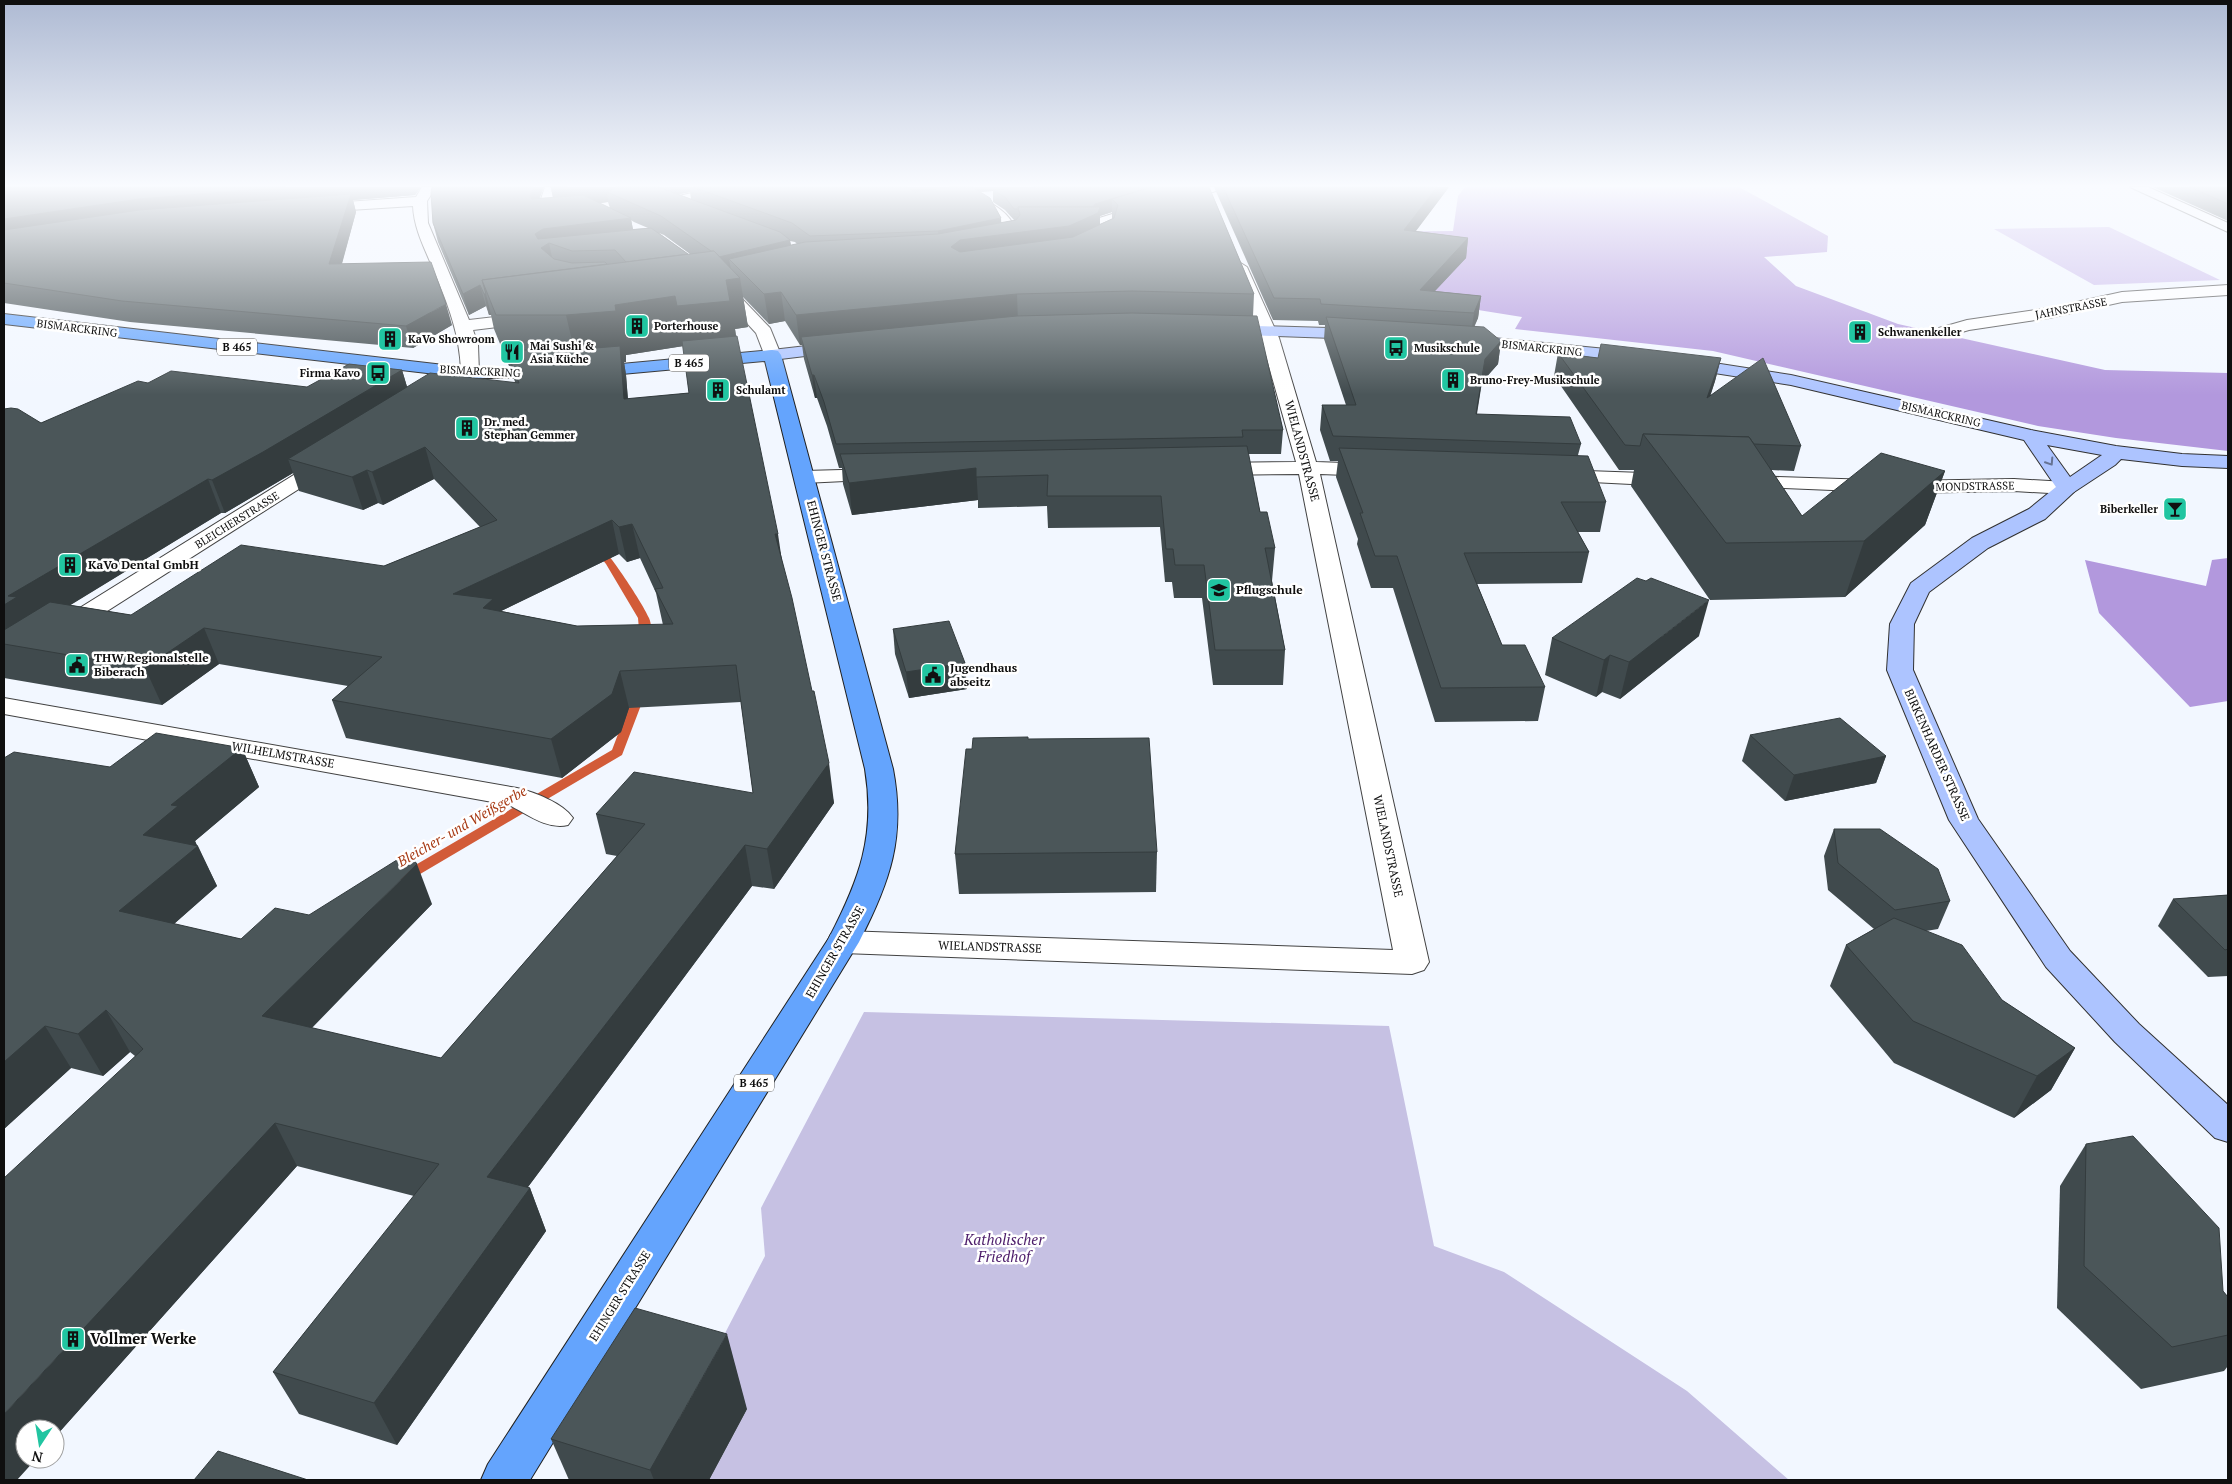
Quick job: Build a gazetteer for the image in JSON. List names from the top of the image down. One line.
{"streets":{"main road":["BISMARCKRING","B 465","EHINGER STRASSE","BIRKENHARDER STRASSE"],"street":["JAHNSTRASSE","WIELANDSTRASSE","MONDSTRASSE","BLEICHERSTRASSE","WILHELMSTRASSE"]},"crossings":[["BISMARCKRING","EHINGER STRASSE"],["BISMARCKRING","BIRKENHARDER STRASSE"],["WIELANDSTRASSE","EHINGER STRASSE"],["MONDSTRASSE","BIRKENHARDER STRASSE"]],"water":["Bleicher- und Weißgerbe"],"parks":["Katholischer Friedhof"],"places":{"building":["Porterhouse","Schwanenkeller","KaVo Showroom","Bruno-Frey-Musikschule","Schulamt","Dr. med. Stephan Gemmer","KaVo Dental GmbH","Vollmer Werke"],"bus stop":["Musikschule","Firma Kavo"],"restaurant":["Mai Sushi & Asia Küche"],"bar":["Biberkeller"],"school or university":["Pflugschule"],"public building":["THW Regionalstelle Biberach","Jugendhaus abseitz"]},"north":"bottom"}
